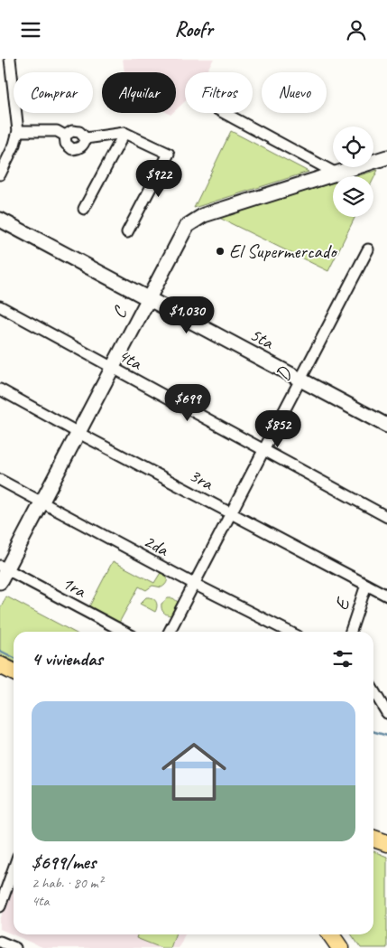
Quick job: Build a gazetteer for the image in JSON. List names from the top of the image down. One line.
{"streets":{"street":["C","5ta","4ta","D","3ra","2da","1ra","E"]},"crossings":[["C","5ta"],["C","4ta"],["C","3ra"],["C","2da"],["C","1ra"],["5ta","D"],["4ta","D"],["D","3ra"],["D","2da"],["3ra","E"]],"places":["El Supermercado"],"page":{"header":"Roofr","chip":["Comprar","Alquilar","Filtros","Nuevo"],"price":["$922","$1,030","$699","$852"],"heading":"4 viviendas","list":[{"name":"$699/mes","note":"2 hab. · 80 m² · 4ta"}]}}
